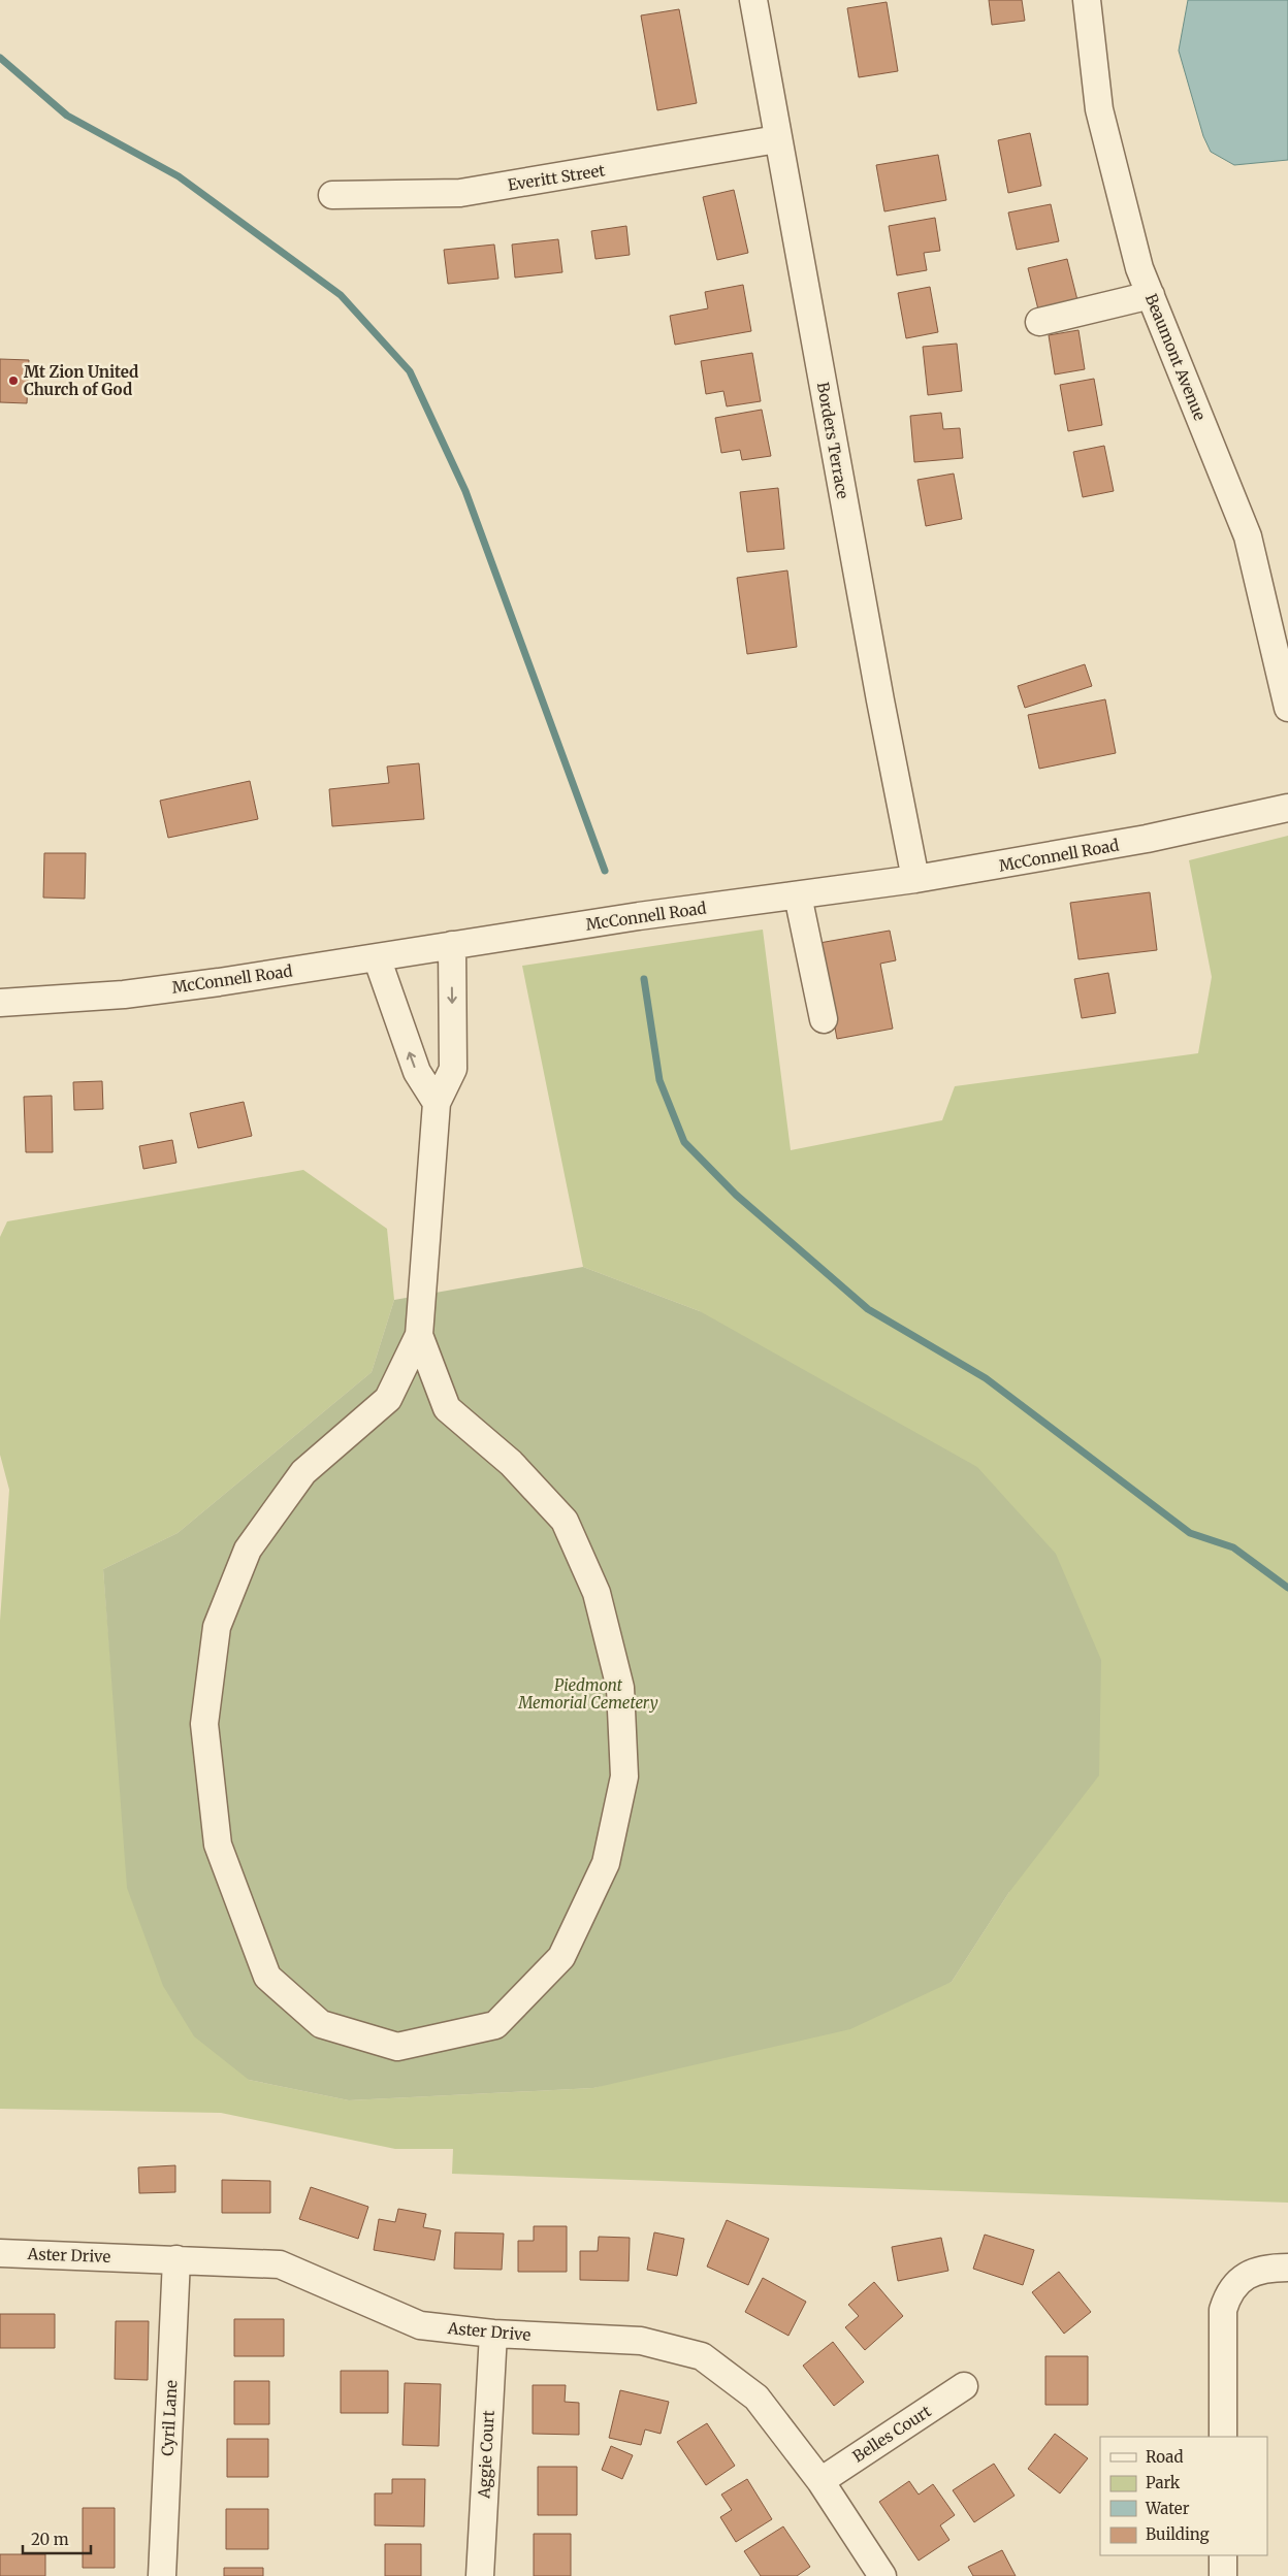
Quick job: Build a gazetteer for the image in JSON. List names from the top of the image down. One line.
{"streets":{"street":["Everitt Street","Beaumont Avenue","Borders Terrace","McConnell Road","Aster Drive","Cyril Lane","Belles Court","Aggie Court"]},"crossings":[["Everitt Street","Borders Terrace"],["Borders Terrace","McConnell Road"],["Aster Drive","Cyril Lane"],["Aster Drive","Belles Court"],["Aster Drive","Aggie Court"]],"parks":["Piedmont Memorial Cemetery"],"places":["Mt Zion United Church of God"],"legend":["Road","Park","Water","Building"],"scale_bar":"20 m"}
